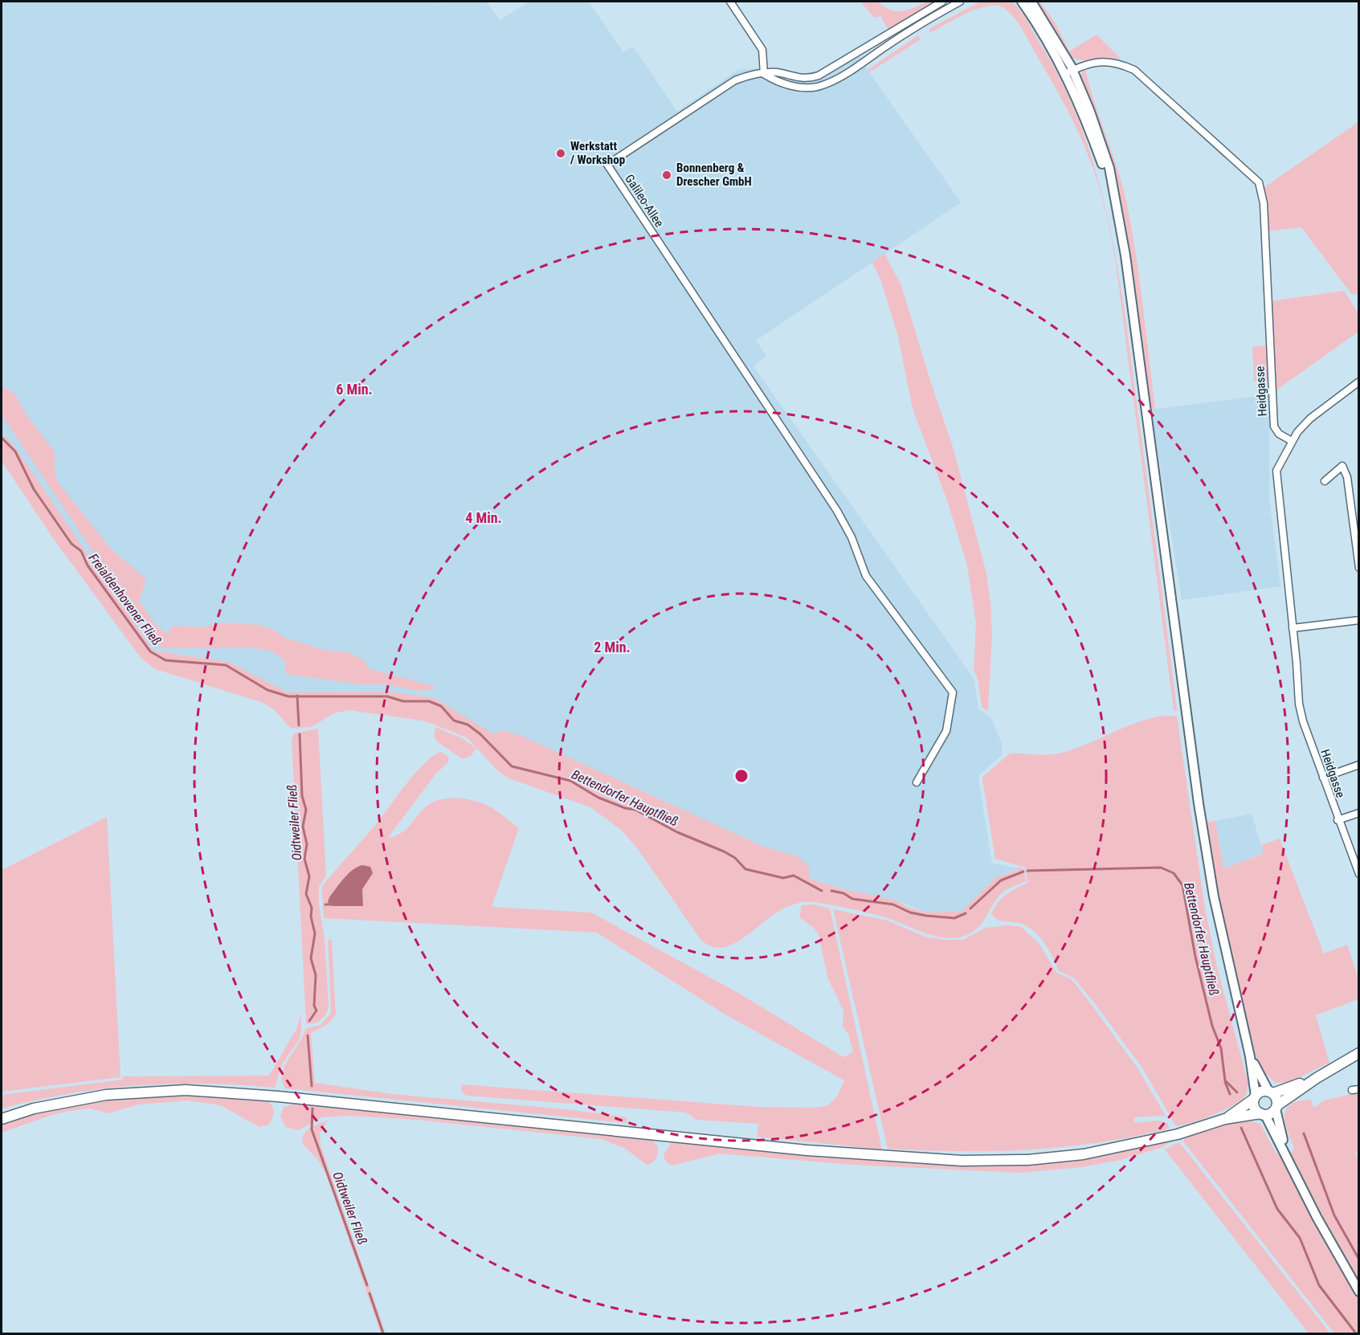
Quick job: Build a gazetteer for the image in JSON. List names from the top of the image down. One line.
{"streets":{"street":["Galileo-Allee","Heidgasse"]},"water":["Freialdenhovener Fließ","Bettendorfer Hauptfließ","Oidtweiler Fließ"],"places":["Werkstatt / Workshop","Bonnenberg & Drescher GmbH"],"rings":["6 Min.","4 Min.","2 Min."]}
